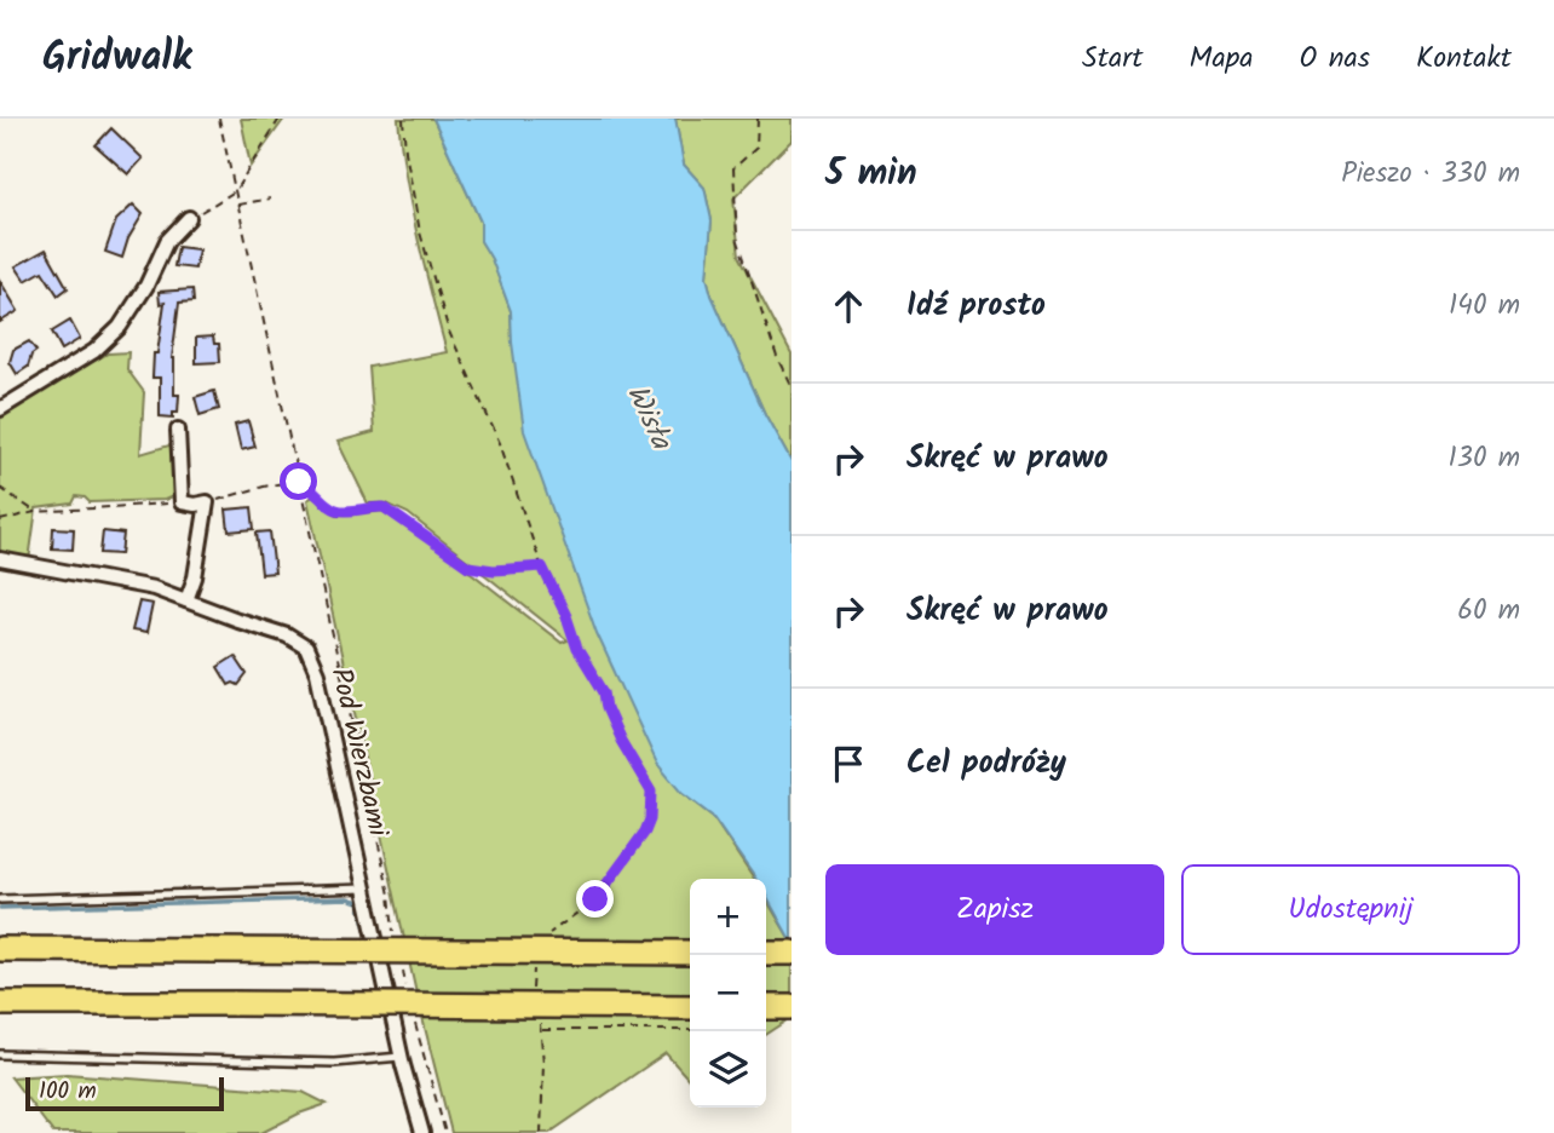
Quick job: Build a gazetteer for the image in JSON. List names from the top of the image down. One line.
{"streets":{"street":["Pod Wierzbami"]},"water":["Wisła"],"scale_bar":"100 m","page":{"header":"Gridwalk","nav":["Start","Mapa","O nas","Kontakt"],"heading":["5 min","Pieszo · 330 m"],"list":[["Idź prosto","140 m"],["Skręć w prawo","130 m"],["Skręć w prawo","60 m"],"Cel podróży"],"buttons":["Zapisz","Udostępnij"],"map_buttons":["+","−"],"scale":"100 m"}}
